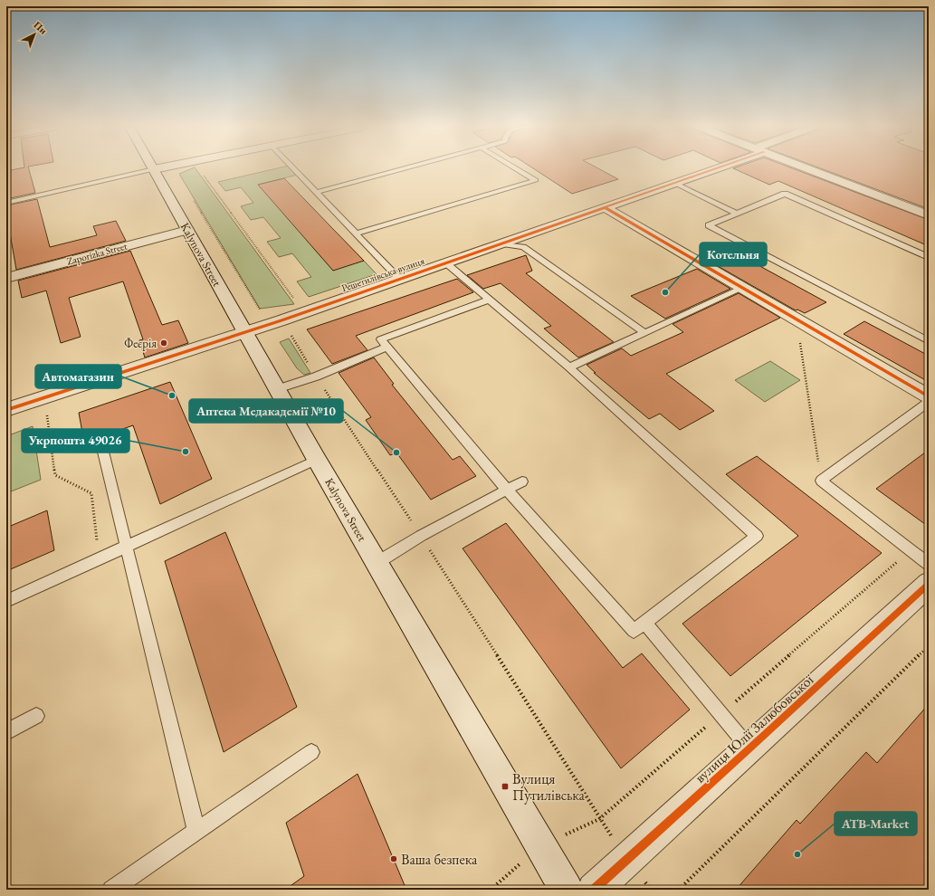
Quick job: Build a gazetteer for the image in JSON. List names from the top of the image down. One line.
{"streets":{"street":["Zaporizka Street","Kalynova Street","Решетилівська вулиця","вулиця Юлії Залюбовської"]},"crossings":[["Zaporizka Street","Kalynova Street"],["Kalynova Street","Решетилівська вулиця"]],"places":{"other":["Котельня","Феєрія","Автомагазин","Укрпошта 49026","Аптека Медакадемії №10","ATB-Market","Ваша безпека"],"transit":["Вулиця Путилівська"]},"north":"top right"}
